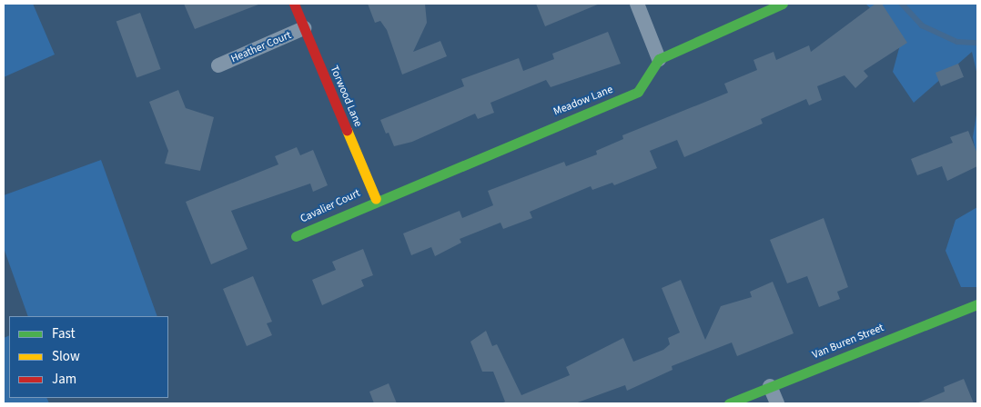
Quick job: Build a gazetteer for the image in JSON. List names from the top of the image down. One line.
{"streets":{"street":["Heather Court","Torwood Lane","Meadow Lane","Cavalier Court","Van Buren Street"]},"crossings":[["Heather Court","Torwood Lane"],["Torwood Lane","Meadow Lane"],["Torwood Lane","Cavalier Court"],["Meadow Lane","Cavalier Court"]],"legend":["Fast","Slow","Jam"]}
